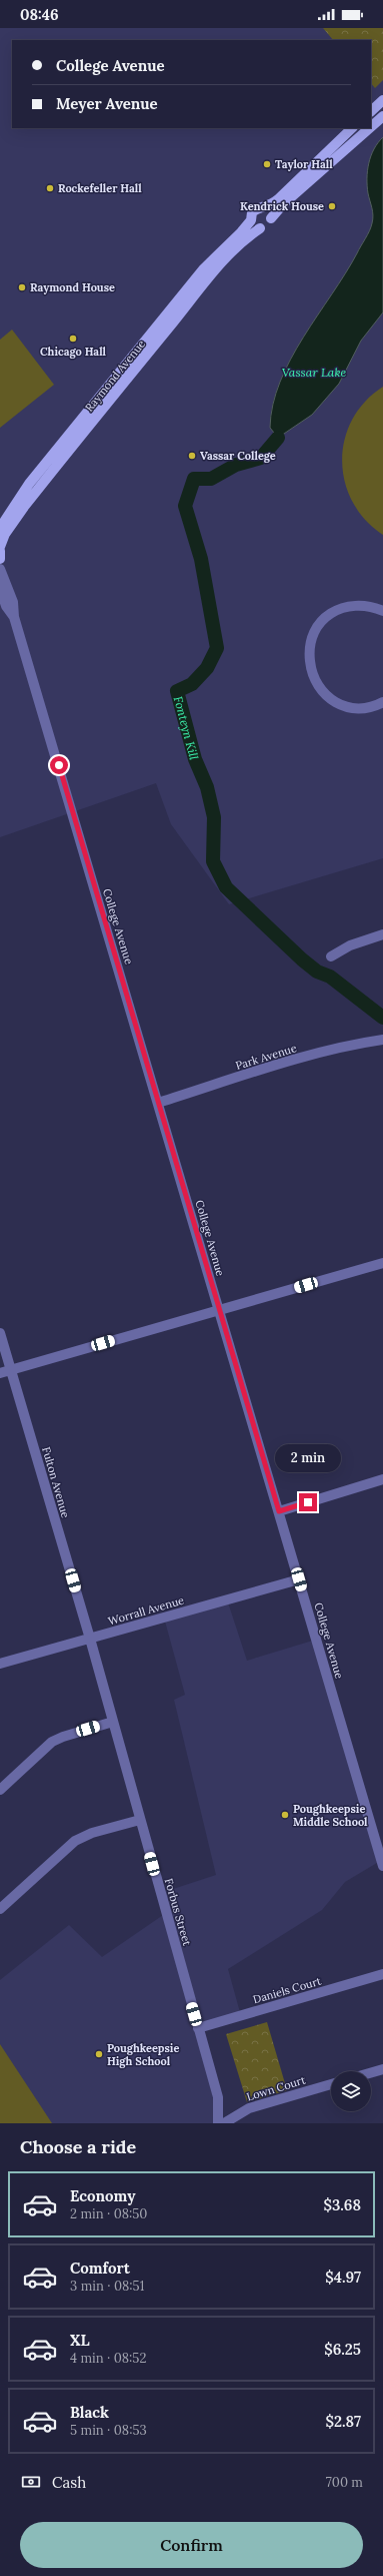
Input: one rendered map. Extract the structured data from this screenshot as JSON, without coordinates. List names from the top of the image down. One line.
{"streets":{"main road":["Raymond Avenue"],"street":["College Avenue","Park Avenue","Fulton Avenue","Worrall Avenue","Forbus Street","Daniels Court","Lown Court"]},"crossings":[["College Avenue","Park Avenue"],["College Avenue","Worrall Avenue"],["Fulton Avenue","Worrall Avenue"],["Fulton Avenue","Forbus Street"],["Worrall Avenue","Forbus Street"],["Forbus Street","Daniels Court"]],"water":["Vassar Lake","Fonteyn Kill"],"places":["Taylor Hall","Rockefeller Hall","Kendrick House","Raymond House","Chicago Hall","Vassar College","Poughkeepsie Middle School","Poughkeepsie High School"],"page":{"status":"08:46","banner":["College Avenue","Meyer Avenue"],"bubble":"2 min","heading":"Choose a ride","list":[{"name":"Economy","note":"2 min · 08:50","value":"$3.68"},{"name":"Comfort","note":"3 min · 08:51","value":"$4.97"},{"name":"XL","note":"4 min · 08:52","value":"$6.25"},{"name":"Black","note":"5 min · 08:53","value":"$2.87"}],"pay":["Cash","700 m"],"buttons":"Confirm"}}
